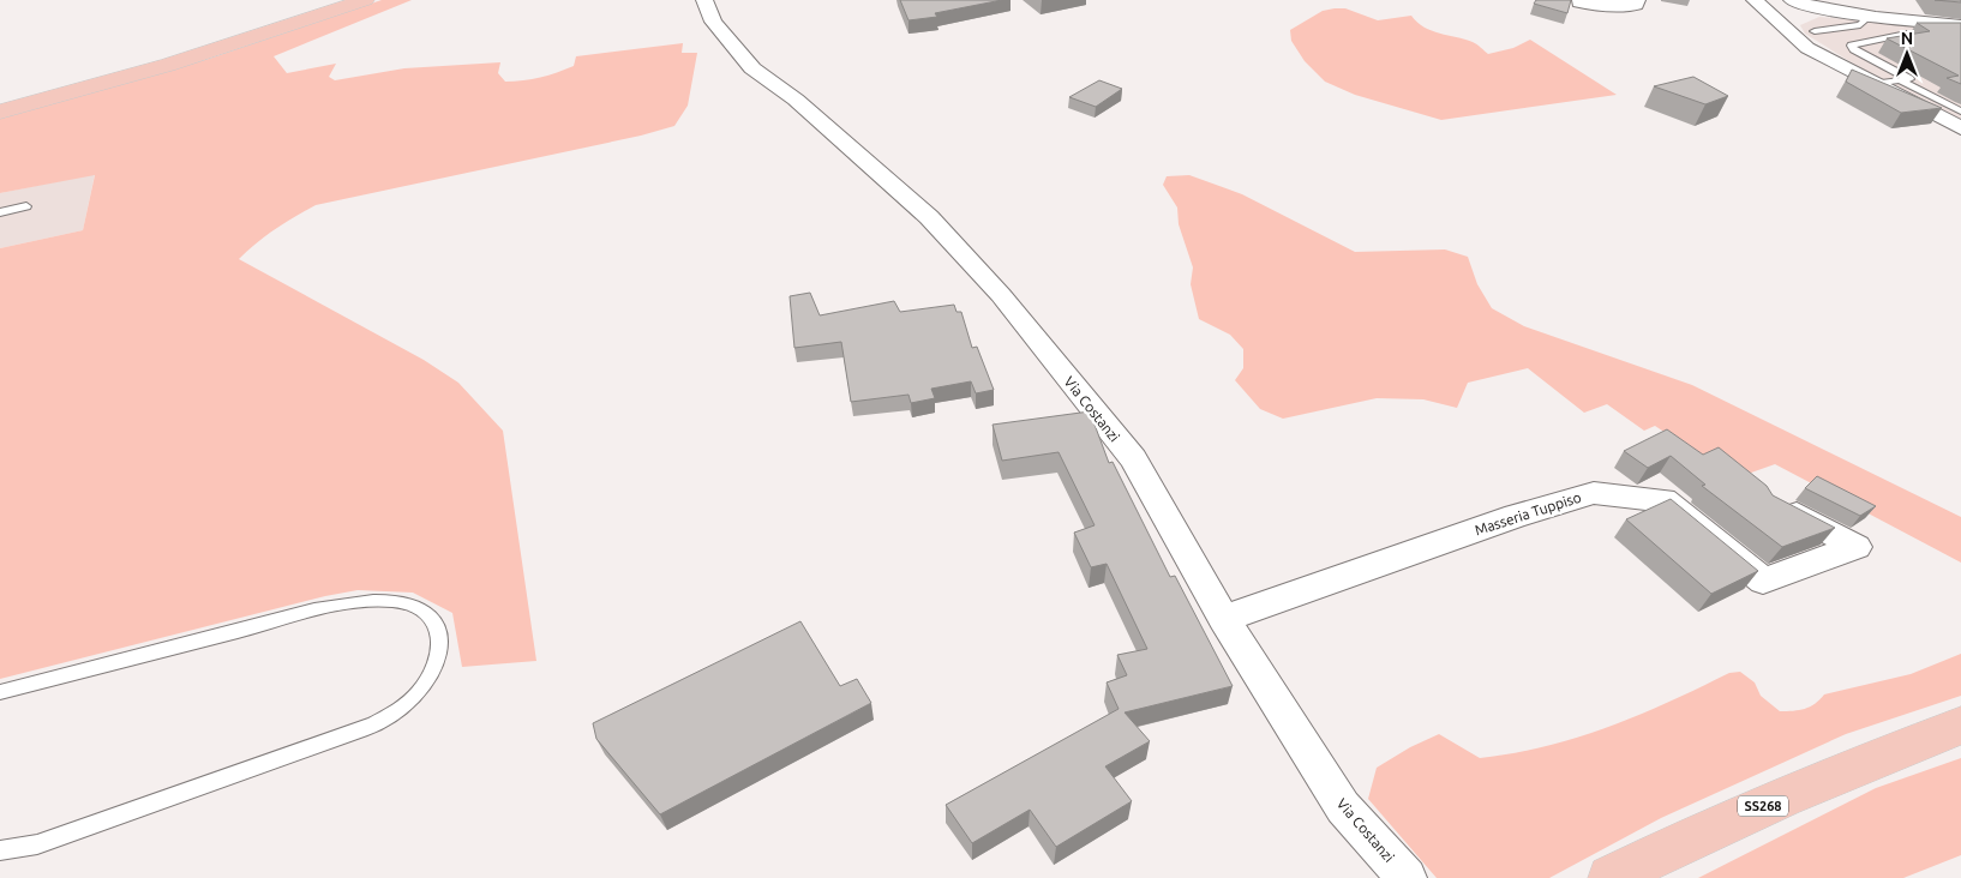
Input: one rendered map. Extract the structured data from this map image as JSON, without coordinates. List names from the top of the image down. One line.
{"streets":{"highway":["SS268"],"street":["Via Costanzi","Masseria Tuppiso"]},"crossings":[["Via Costanzi","Masseria Tuppiso"]],"north":"top"}
